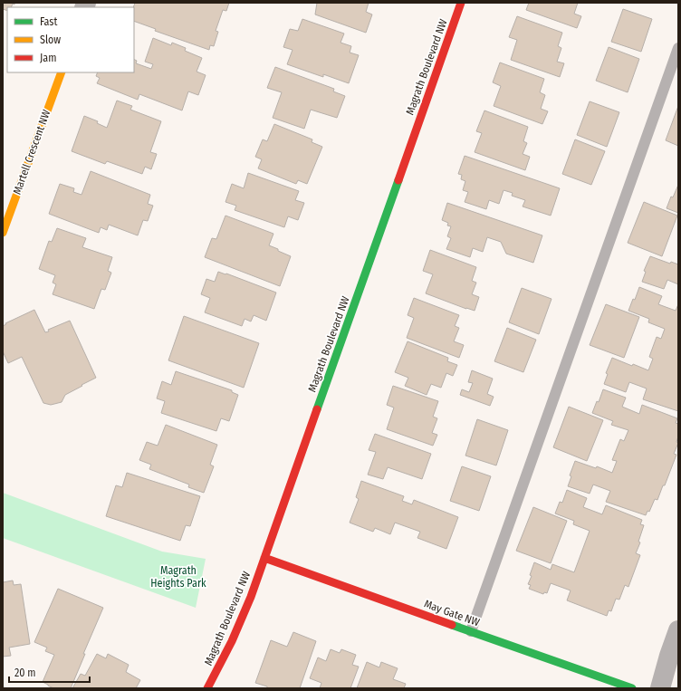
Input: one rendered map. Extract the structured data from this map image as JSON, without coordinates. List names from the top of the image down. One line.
{"streets":{"street":["Magrath Boulevard NW","Martell Crescent NW","May Gate NW"]},"crossings":[["Magrath Boulevard NW","May Gate NW"]],"parks":["Magrath Heights Park"],"legend":["Fast","Slow","Jam"],"scale_bar":"20 m"}
